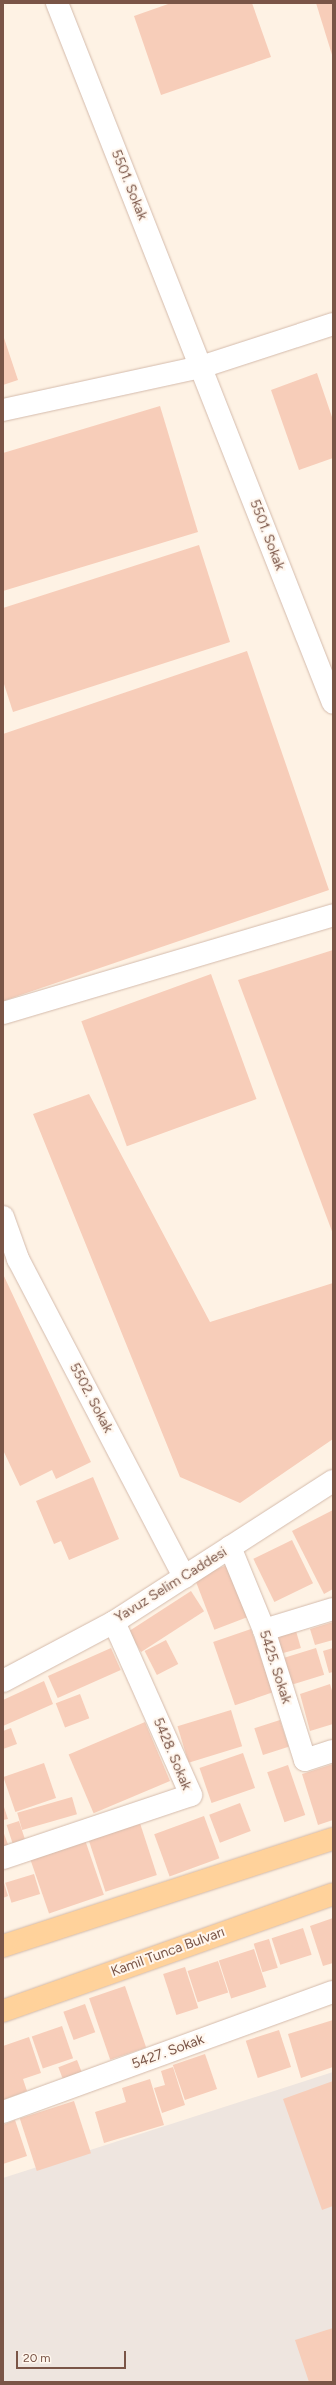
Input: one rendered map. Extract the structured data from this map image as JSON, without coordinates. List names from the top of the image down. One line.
{"streets":{"main road":["Kamil Tunca Bulvarı"],"street":["5501. Sokak","5502. Sokak","Yavuz Selim Caddesi","5425. Sokak","5428. Sokak","5427. Sokak"]},"crossings":[["5502. Sokak","Yavuz Selim Caddesi"],["Yavuz Selim Caddesi","5425. Sokak"],["Yavuz Selim Caddesi","5428. Sokak"]],"scale_bar":"20 m"}
